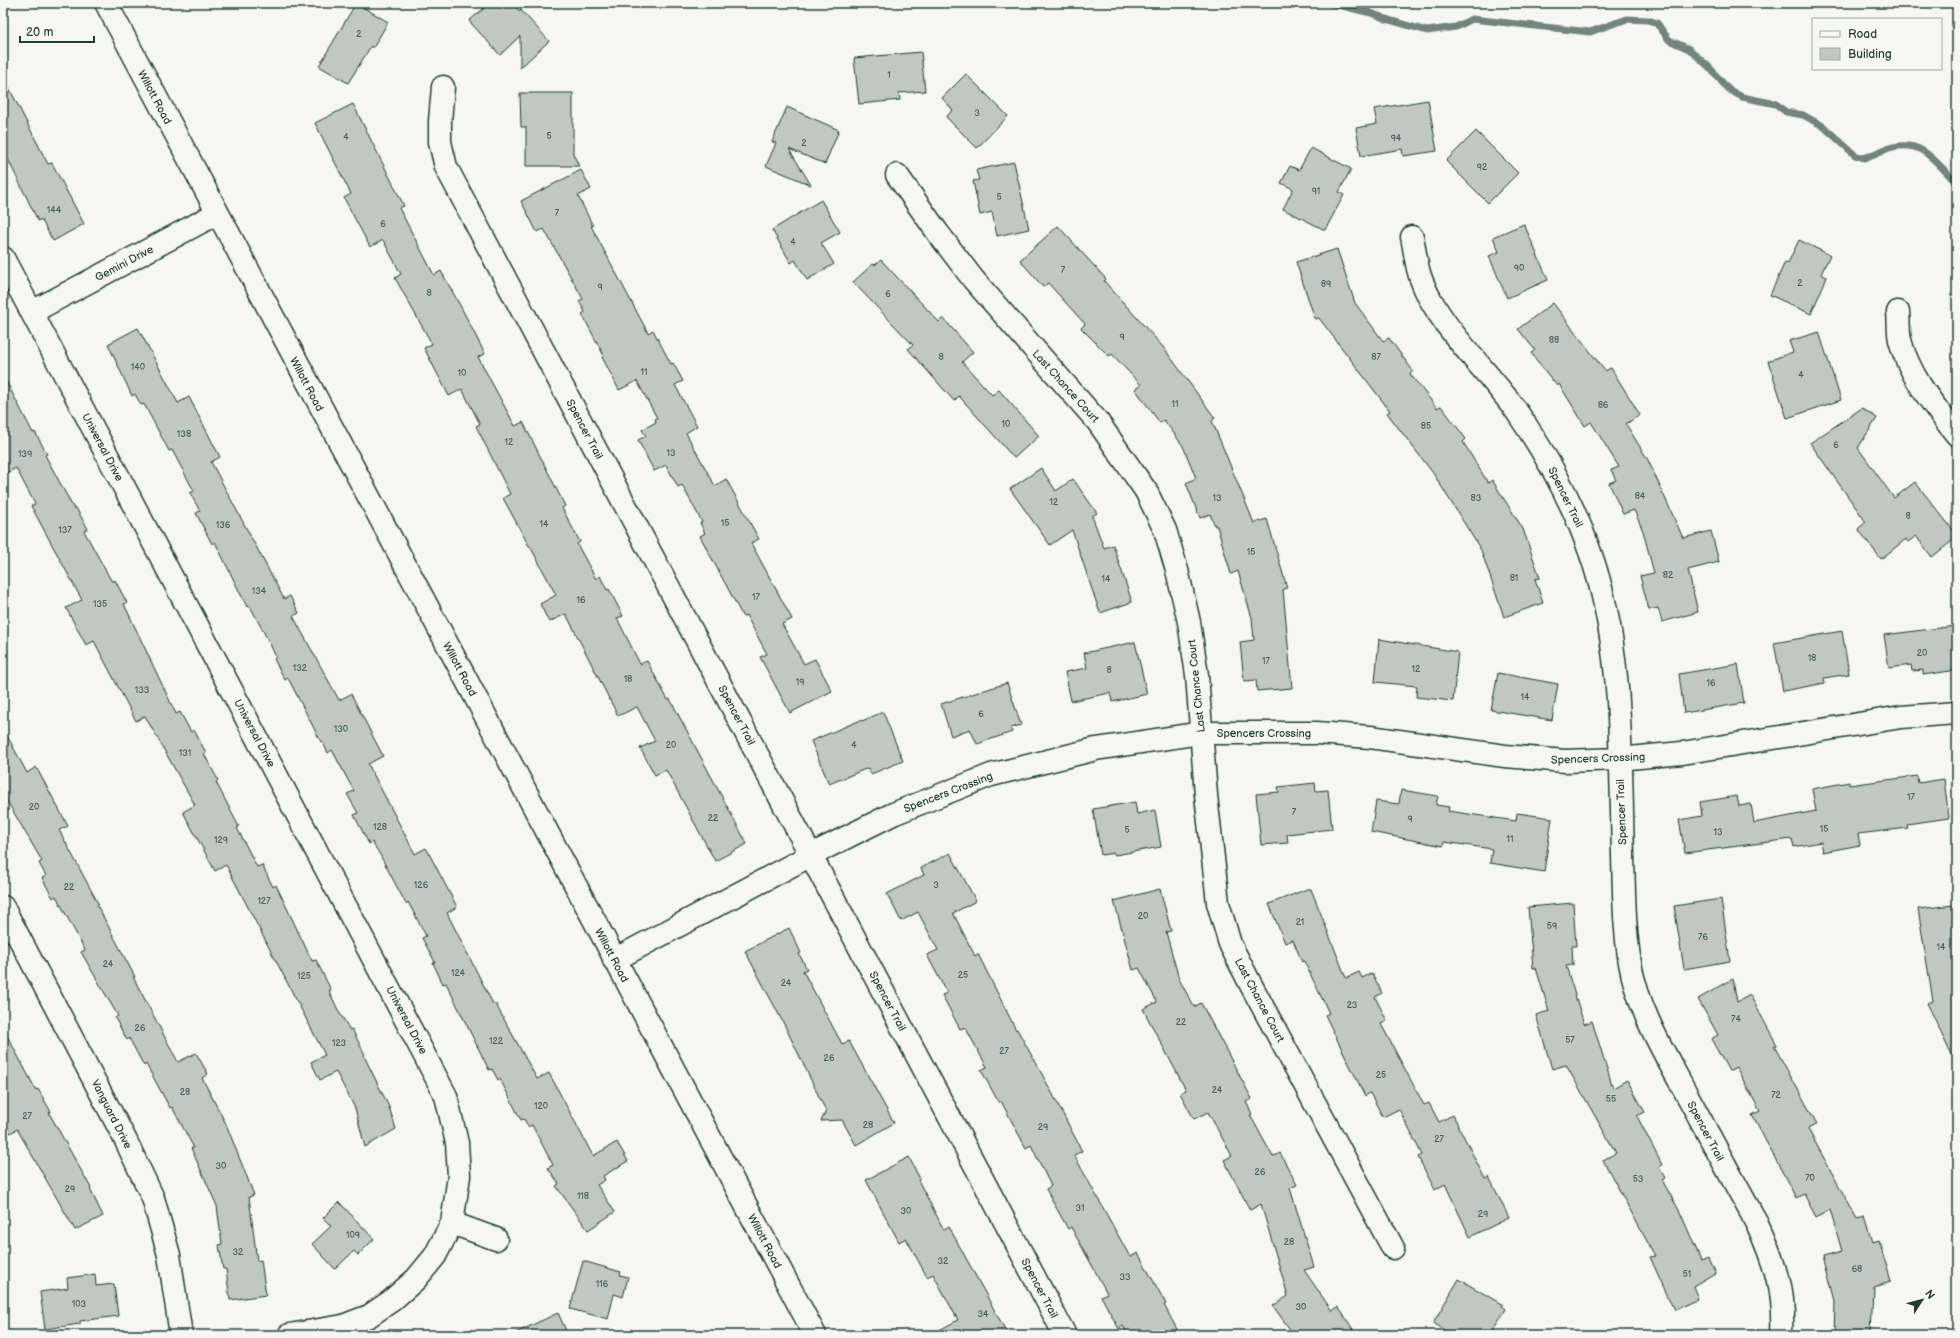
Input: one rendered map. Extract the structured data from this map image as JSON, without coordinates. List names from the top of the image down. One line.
{"streets":{"street":["Willott Road","Gemini Drive","Last Chance Court","Spencer Trail","Universal Drive","Spencers Crossing","Vanguard Drive"]},"crossings":[["Willott Road","Gemini Drive"],["Willott Road","Spencers Crossing"],["Gemini Drive","Universal Drive"],["Last Chance Court","Spencers Crossing"],["Spencer Trail","Spencers Crossing"]],"house_numbers":["2","1","3","5","4","94","2","92","91","5","144","7","6","4","90","7","2","89","9","8","6","9","88","8","87","140","11","10","4","11","86","10","85","138","12","6","13","139","84","13","83","12","8","15","14","136","137","15","82","81","14","134","17","16","135","20","18","17","132","12","8","18","19","16","133","14","6","130","20","4","131","17","20","7","22","9","128","15","5","13","11","129","126","3","22","127","20","21","59","76","14","24","124","25","125","24","23","74","22","26","57","122","123","27","26","25","24","28","72","55","120","27","28","29","27","30","26","70","53","29","118","31","30","29","109","28","32","32","68","51","33","116","103","30","34"],"legend":["Road","Building"],"scale_bar":"20 m","north":"top right"}
